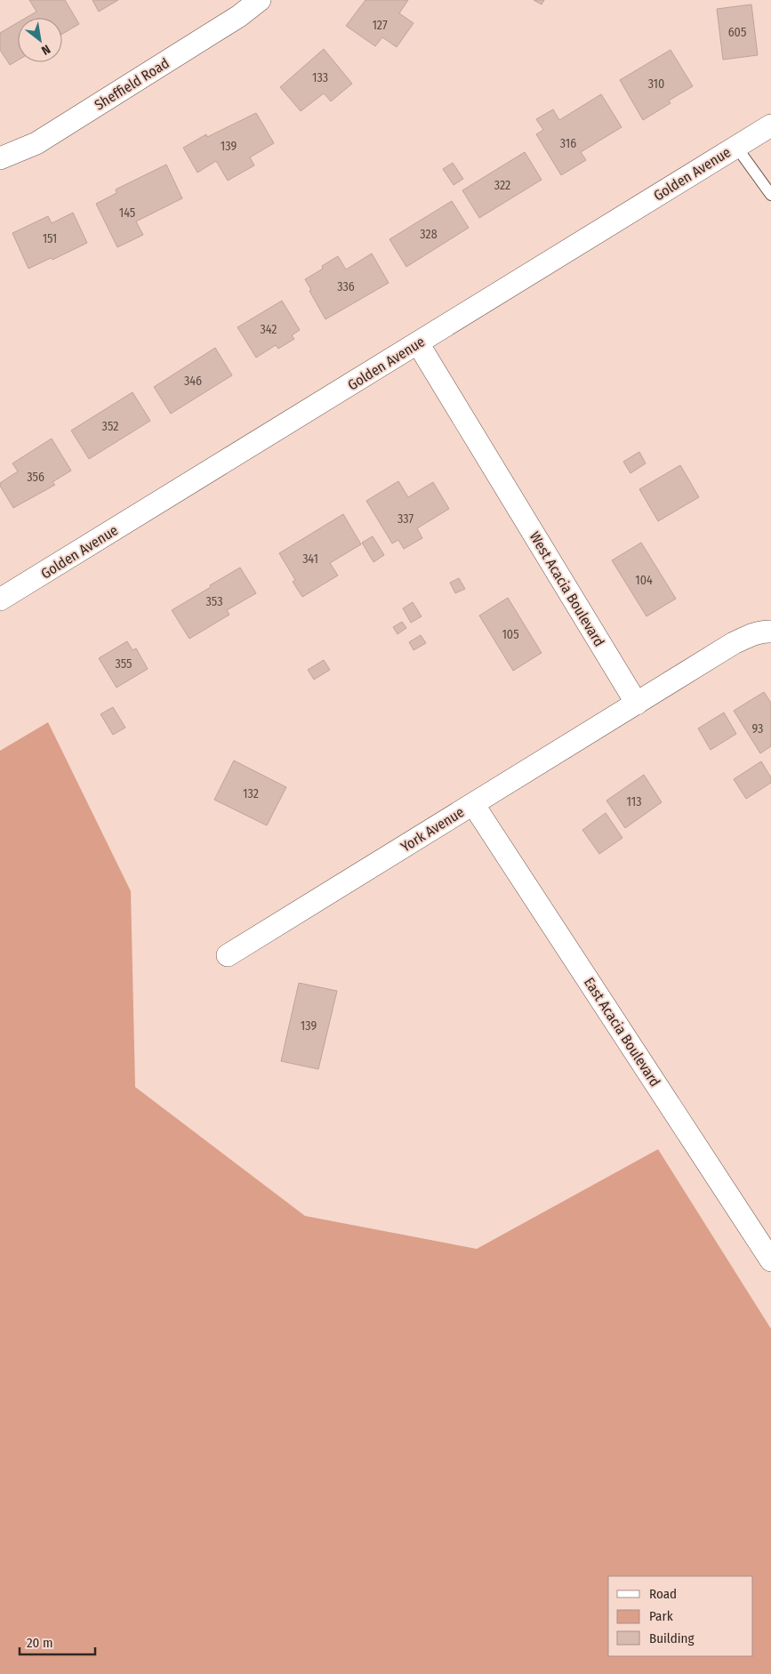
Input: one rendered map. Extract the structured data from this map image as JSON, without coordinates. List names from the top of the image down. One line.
{"streets":{"street":["Sheffield Road","Golden Avenue","West Acacia Boulevard","York Avenue","East Acacia Boulevard"]},"crossings":[["Golden Avenue","West Acacia Boulevard"],["West Acacia Boulevard","York Avenue"],["York Avenue","East Acacia Boulevard"]],"house_numbers":["127","605","133","310","316","139","322","145","328","151","336","342","346","352","356","337","341","104","353","105","355","93","132","113","139"],"legend":["Road","Park","Building"],"scale_bar":"20 m","north":"bottom right"}
